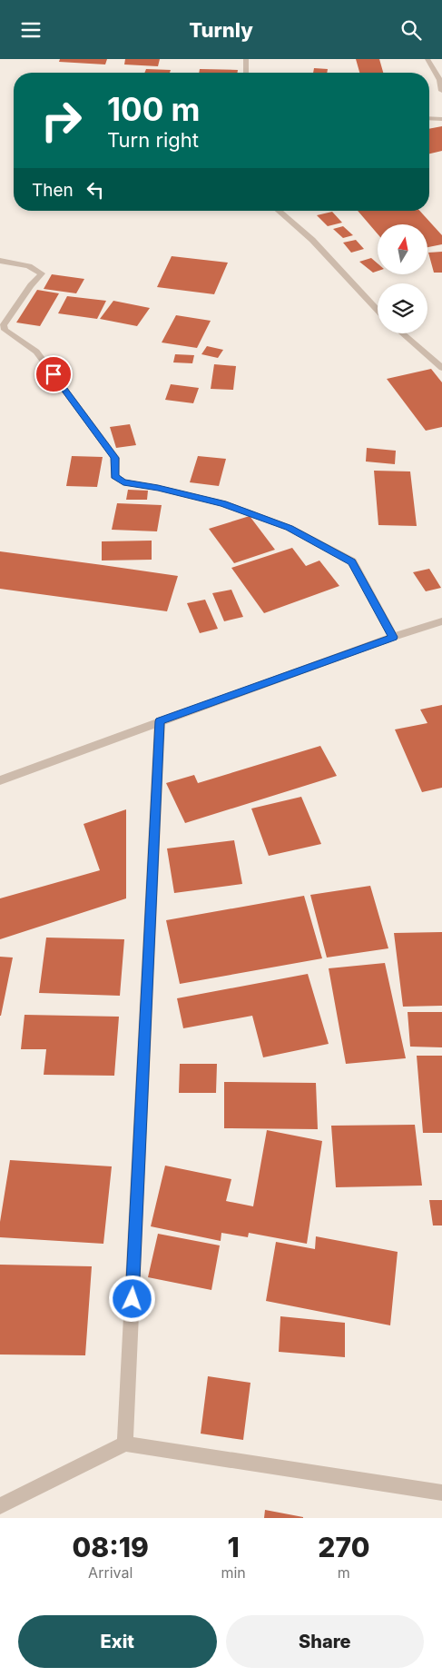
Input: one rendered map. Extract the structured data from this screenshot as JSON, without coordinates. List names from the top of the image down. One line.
{"north":"top","page":{"header":"Turnly","turn":["100 m","Turn right"],"then":"Then","eta":["08:19","Arrival","1","min","270","m"],"buttons":["Exit","Share"]}}
